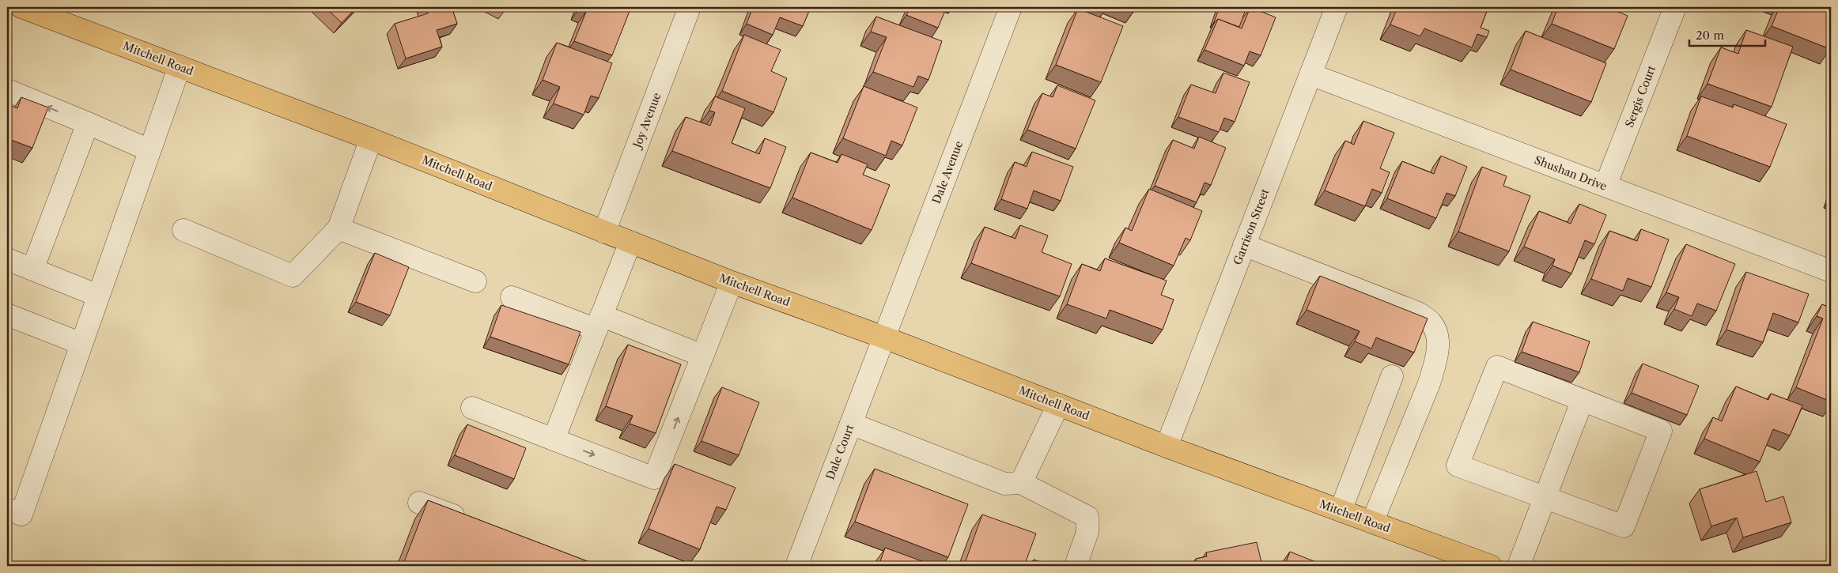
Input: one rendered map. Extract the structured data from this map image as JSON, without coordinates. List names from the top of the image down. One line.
{"streets":{"main road":["Mitchell Road"],"street":["Sergis Court","Joy Avenue","Dale Avenue","Shushan Drive","Garrison Street","Dale Court"]},"crossings":[["Mitchell Road","Joy Avenue"],["Mitchell Road","Dale Avenue"],["Mitchell Road","Garrison Street"],["Mitchell Road","Dale Court"],["Sergis Court","Shushan Drive"],["Dale Avenue","Dale Court"],["Shushan Drive","Garrison Street"]],"scale_bar":"20 m"}
